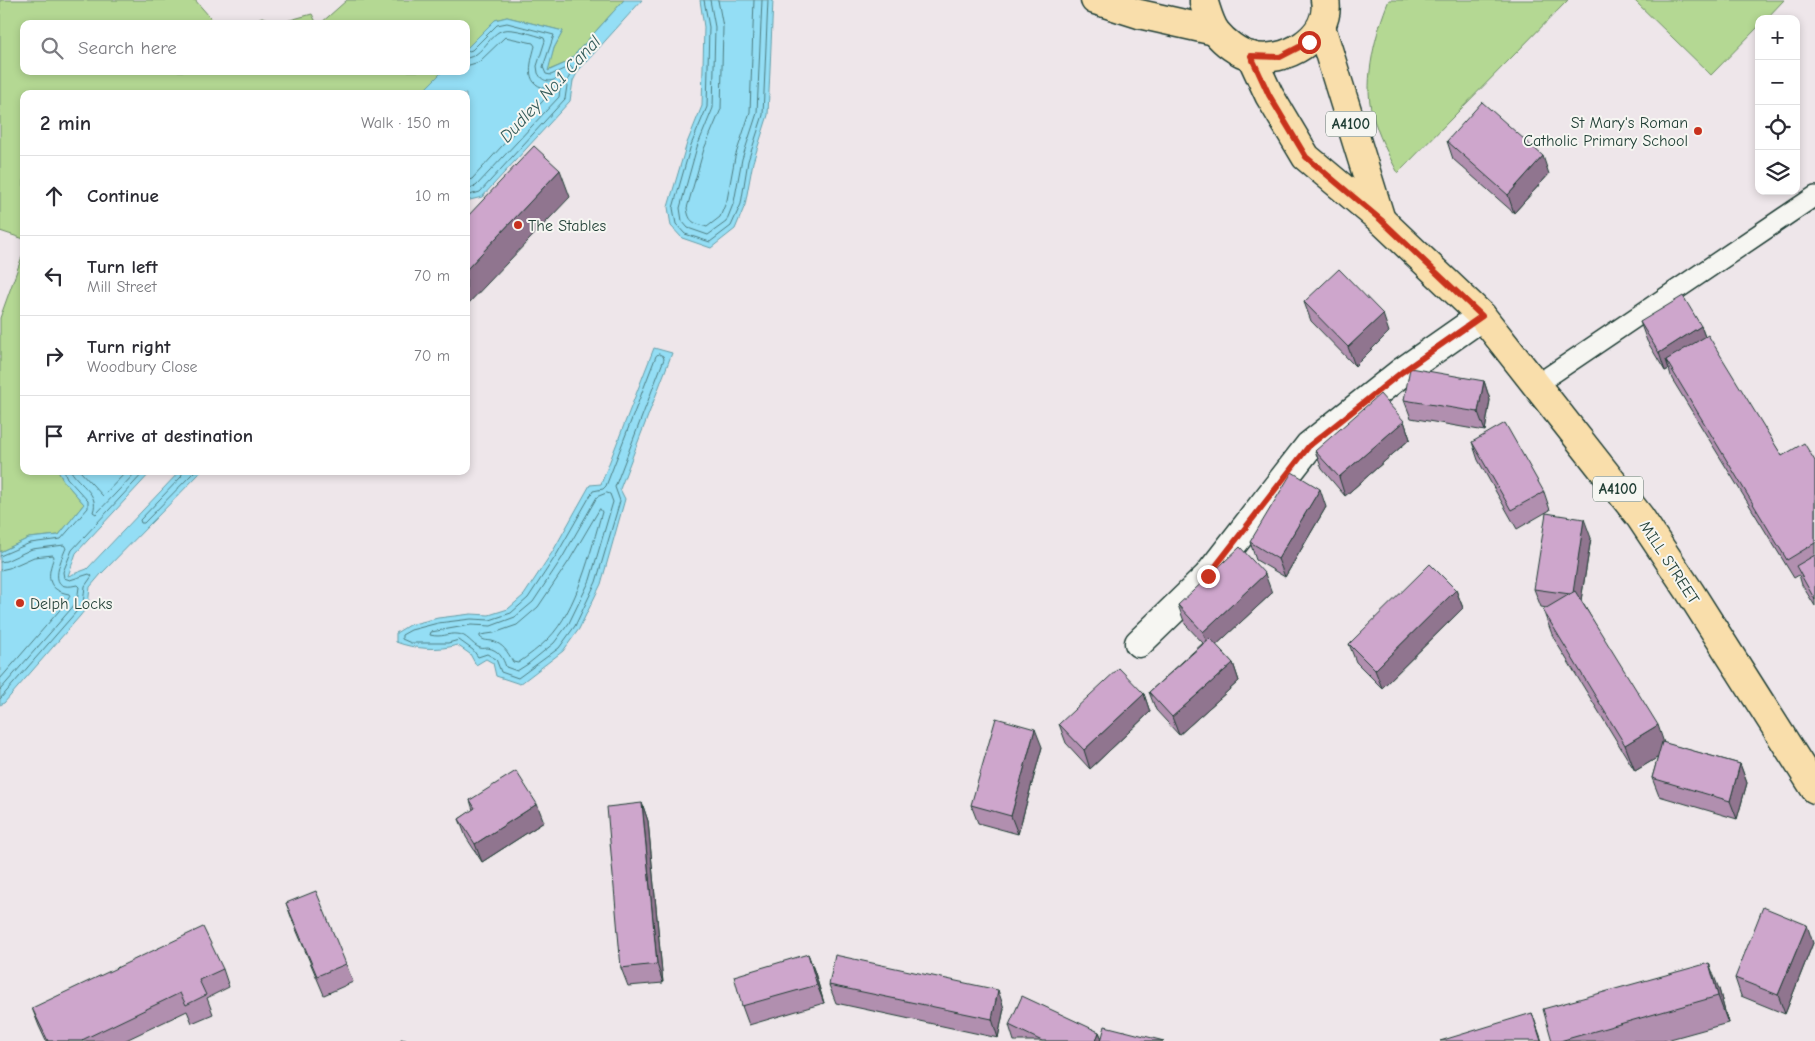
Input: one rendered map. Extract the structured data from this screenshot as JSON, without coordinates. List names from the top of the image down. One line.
{"streets":{"main road":["A4100","MILL STREET"]},"water":["Dudley No.1 Canal"],"places":["St Mary's Roman Catholic Primary School","The Stables","Delph Locks"],"page":{"map_buttons":["+","−"],"search":"Search here","heading":["2 min","Walk · 150 m"],"list":[["Continue","10 m"],["Turn left","Mill Street","70 m"],["Turn right","Woodbury Close","70 m"],"Arrive at destination"]}}
